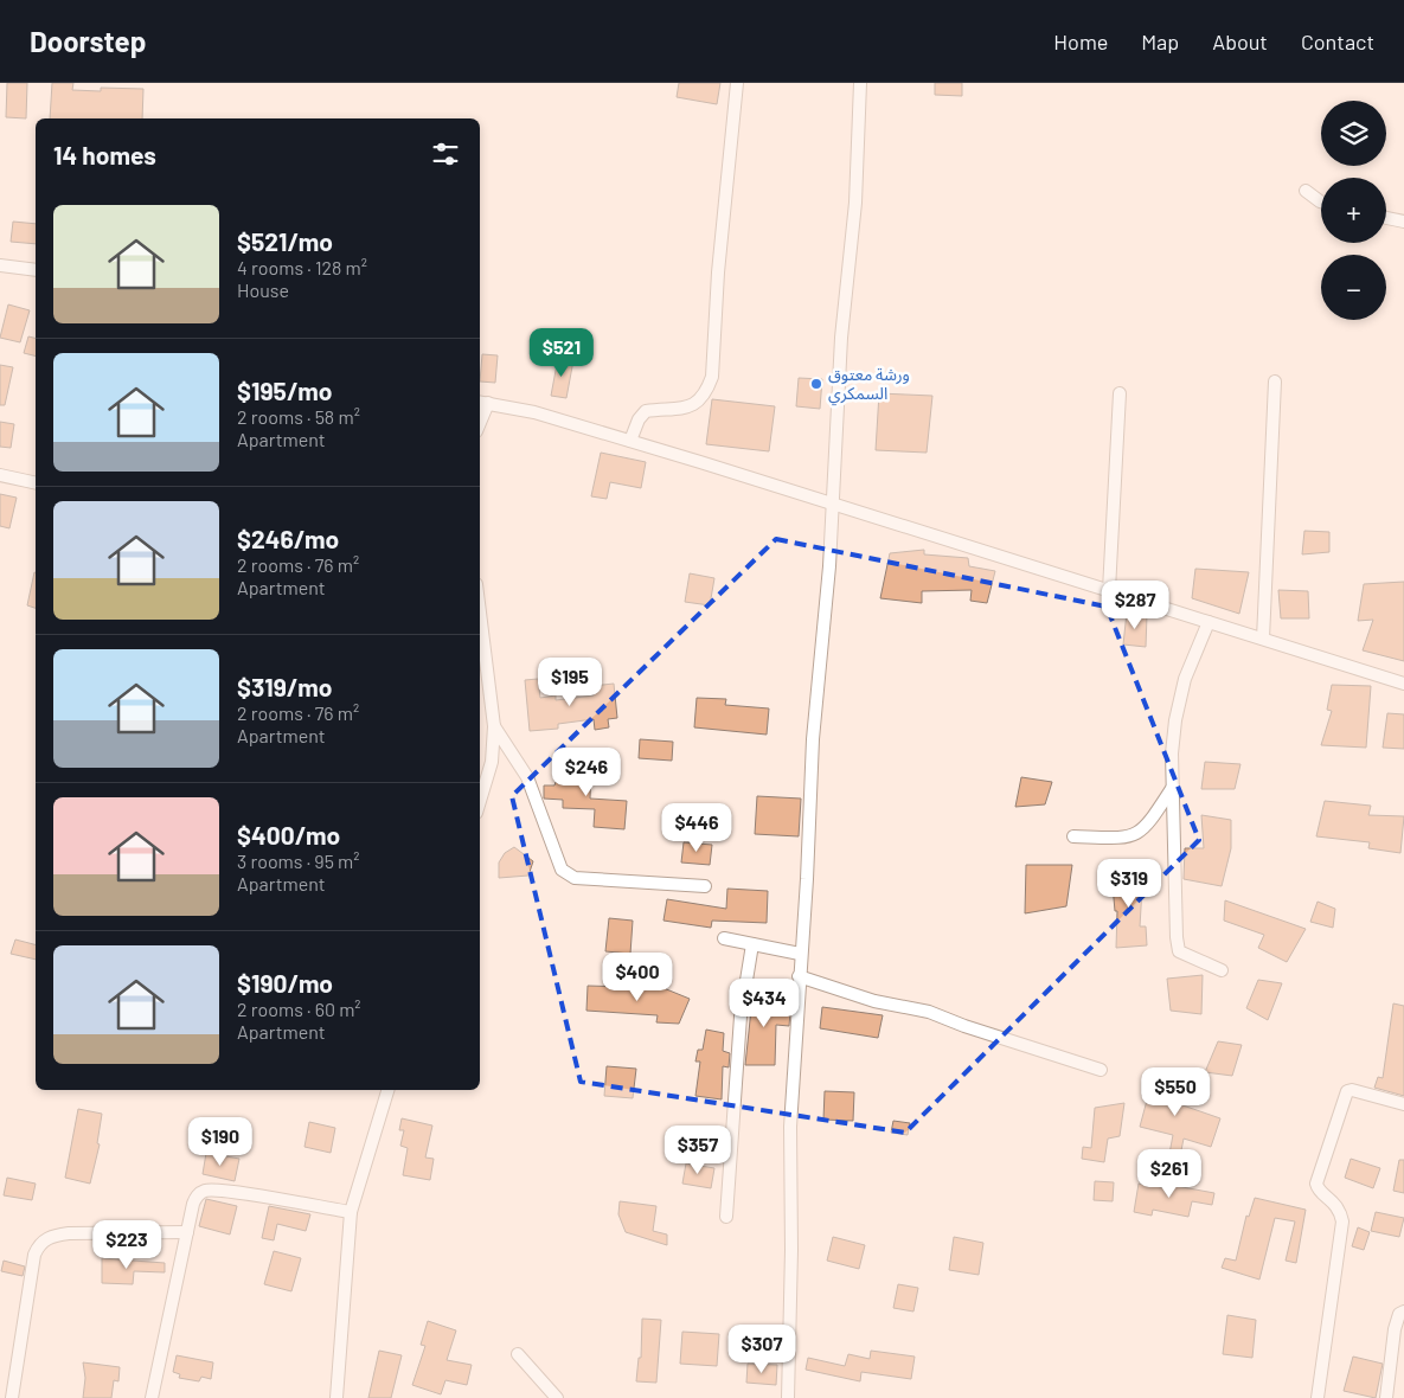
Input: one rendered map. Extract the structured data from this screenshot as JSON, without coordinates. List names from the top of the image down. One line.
{"places":["ورشة معتوق السمكري"],"page":{"header":"Doorstep","nav":["Home","Map","About","Contact"],"map_buttons":["+","−"],"heading":"14 homes","list":[{"name":"$521/mo","note":"4 rooms · 128 m² · House"},{"name":"$195/mo","note":"2 rooms · 58 m² · Apartment"},{"name":"$246/mo","note":"2 rooms · 76 m² · Apartment"},{"name":"$319/mo","note":"2 rooms · 76 m² · Apartment"},{"name":"$400/mo","note":"3 rooms · 95 m² · Apartment"},{"name":"$190/mo","note":"2 rooms · 60 m² · Apartment"}],"price":["$521","$287","$195","$246","$446","$319","$400","$434","$550","$190","$357","$261","$223","$307"]}}
